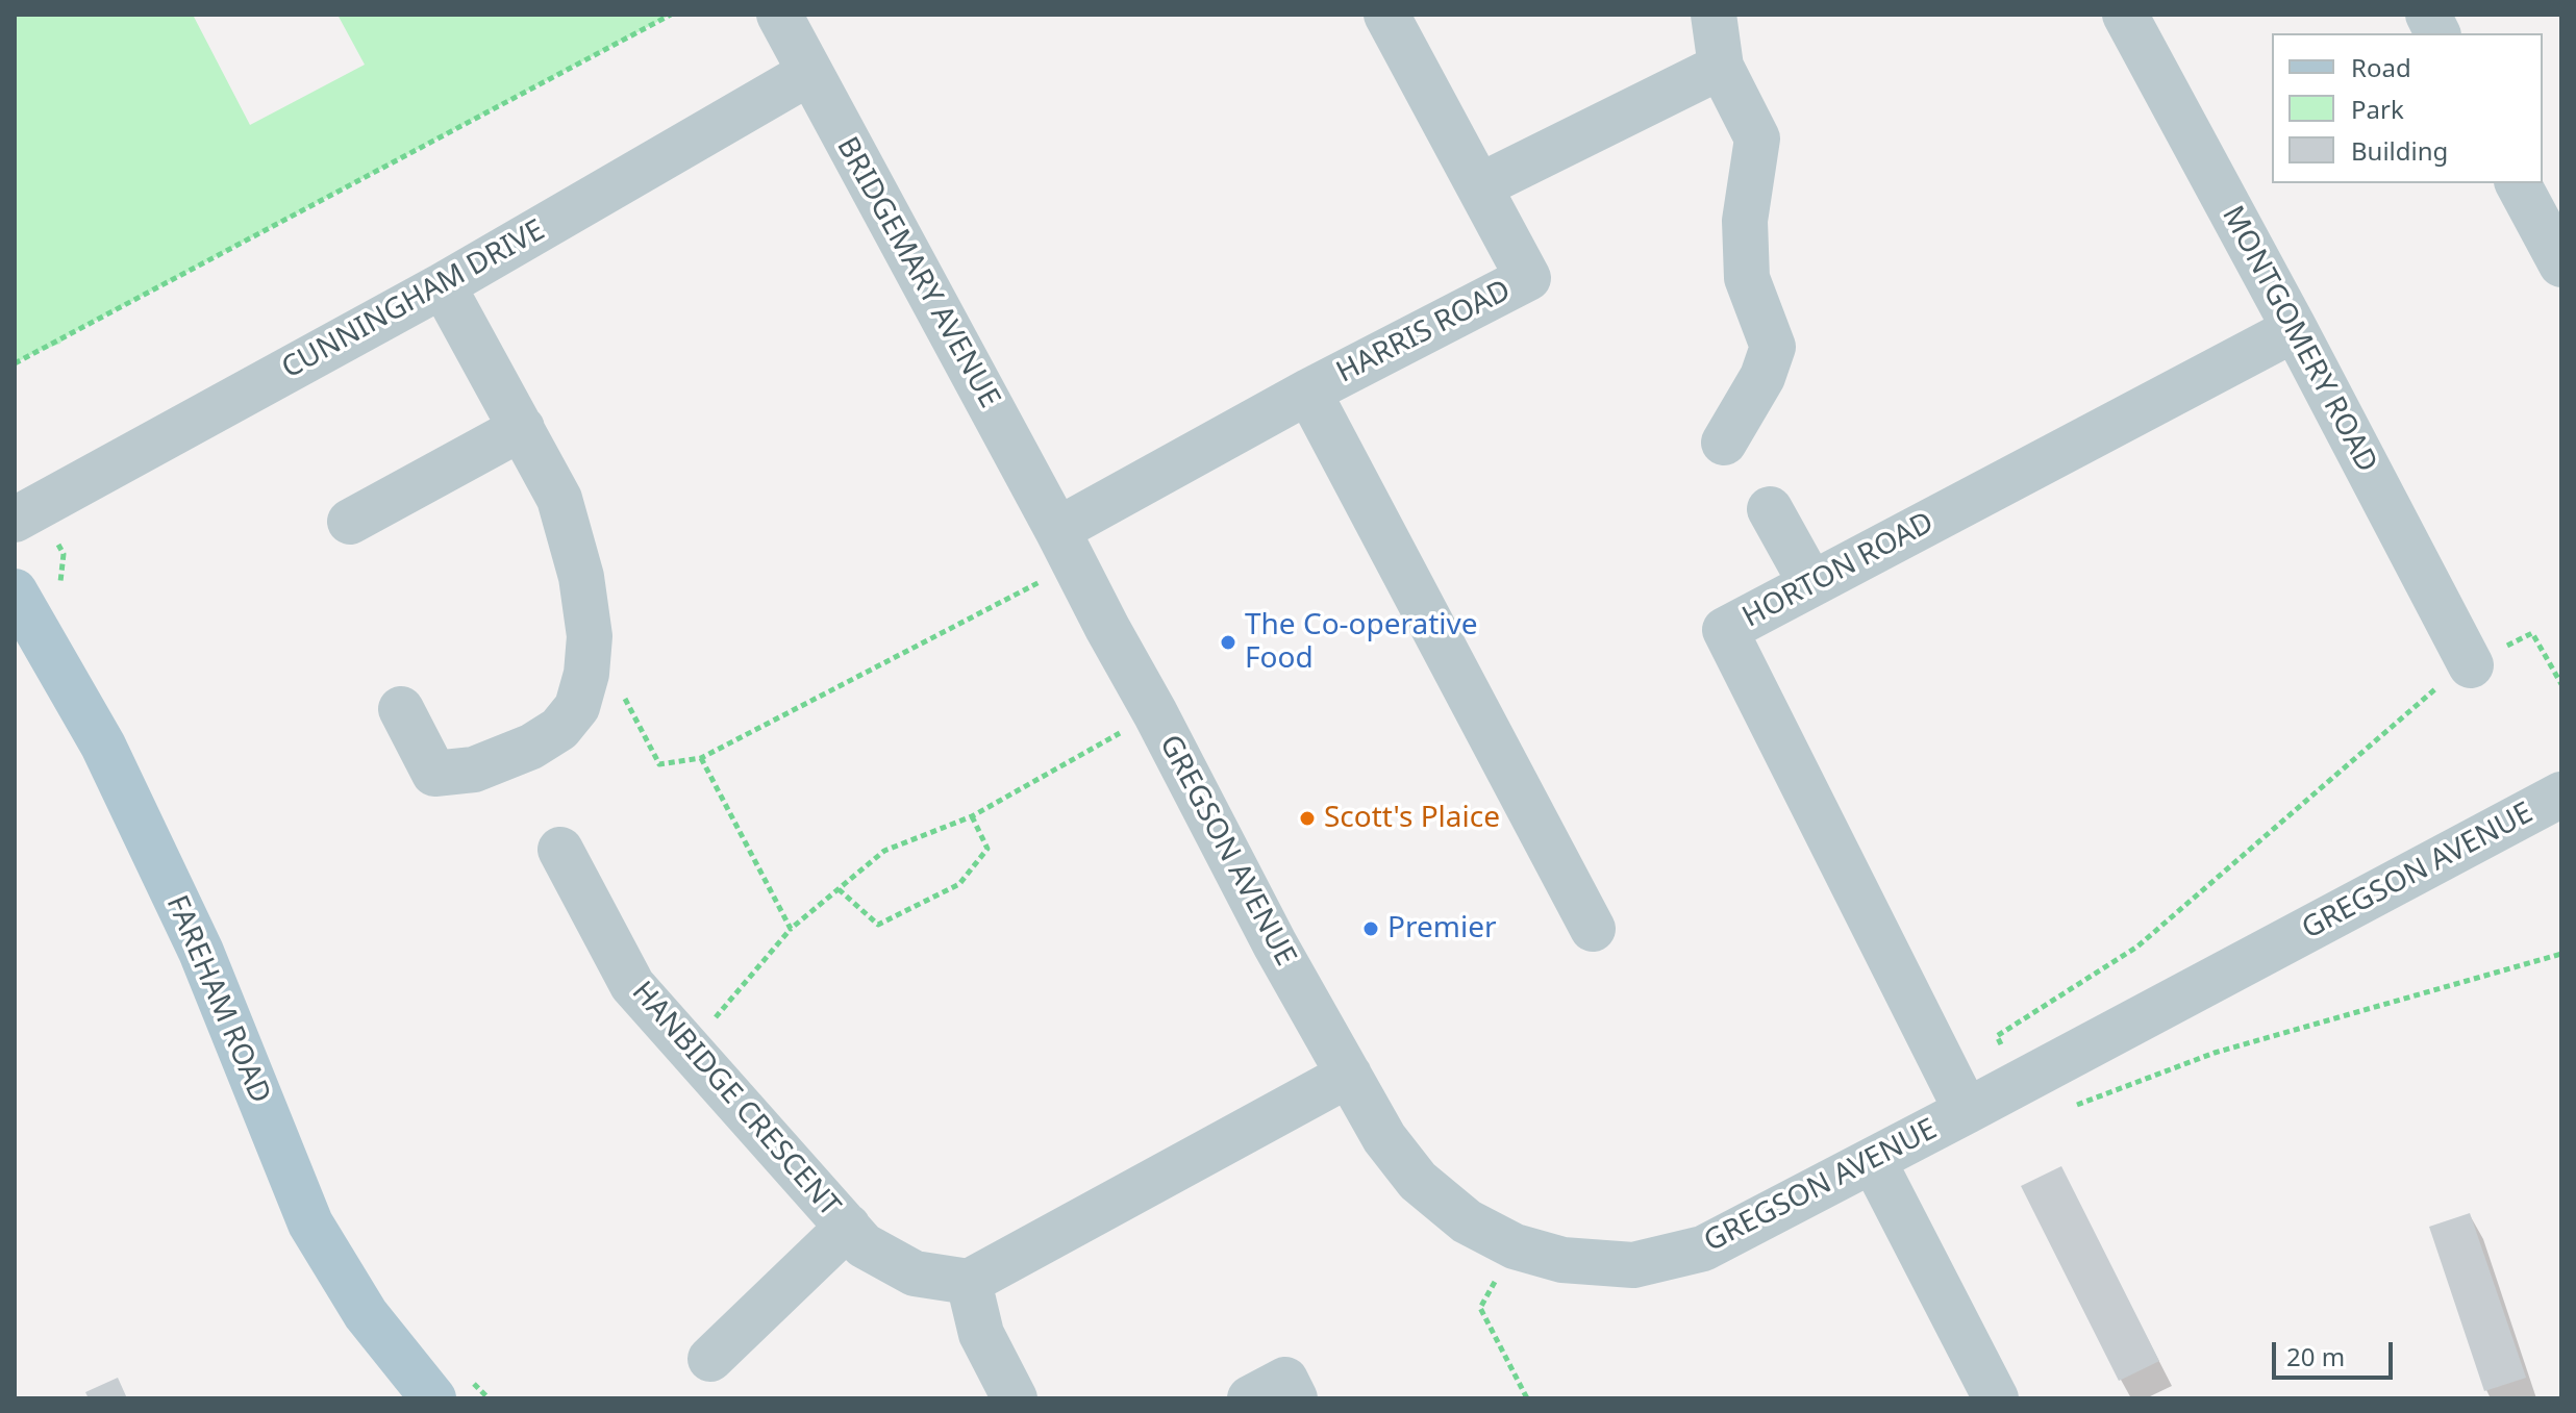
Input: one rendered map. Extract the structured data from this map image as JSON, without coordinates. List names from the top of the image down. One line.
{"streets":{"main road":["FAREHAM ROAD"],"street":["BRIDGEMARY AVENUE","CUNNINGHAM DRIVE","HARRIS ROAD","MONTGOMERY ROAD","HORTON ROAD","GREGSON AVENUE","HANBIDGE CRESCENT"]},"crossings":[["BRIDGEMARY AVENUE","CUNNINGHAM DRIVE"],["BRIDGEMARY AVENUE","HARRIS ROAD"],["BRIDGEMARY AVENUE","GREGSON AVENUE"],["HARRIS ROAD","GREGSON AVENUE"],["MONTGOMERY ROAD","HORTON ROAD"],["HORTON ROAD","GREGSON AVENUE"]],"places":["The Co-operative Food","Scott's Plaice","Premier"],"legend":["Road","Park","Building"],"scale_bar":"20 m"}
